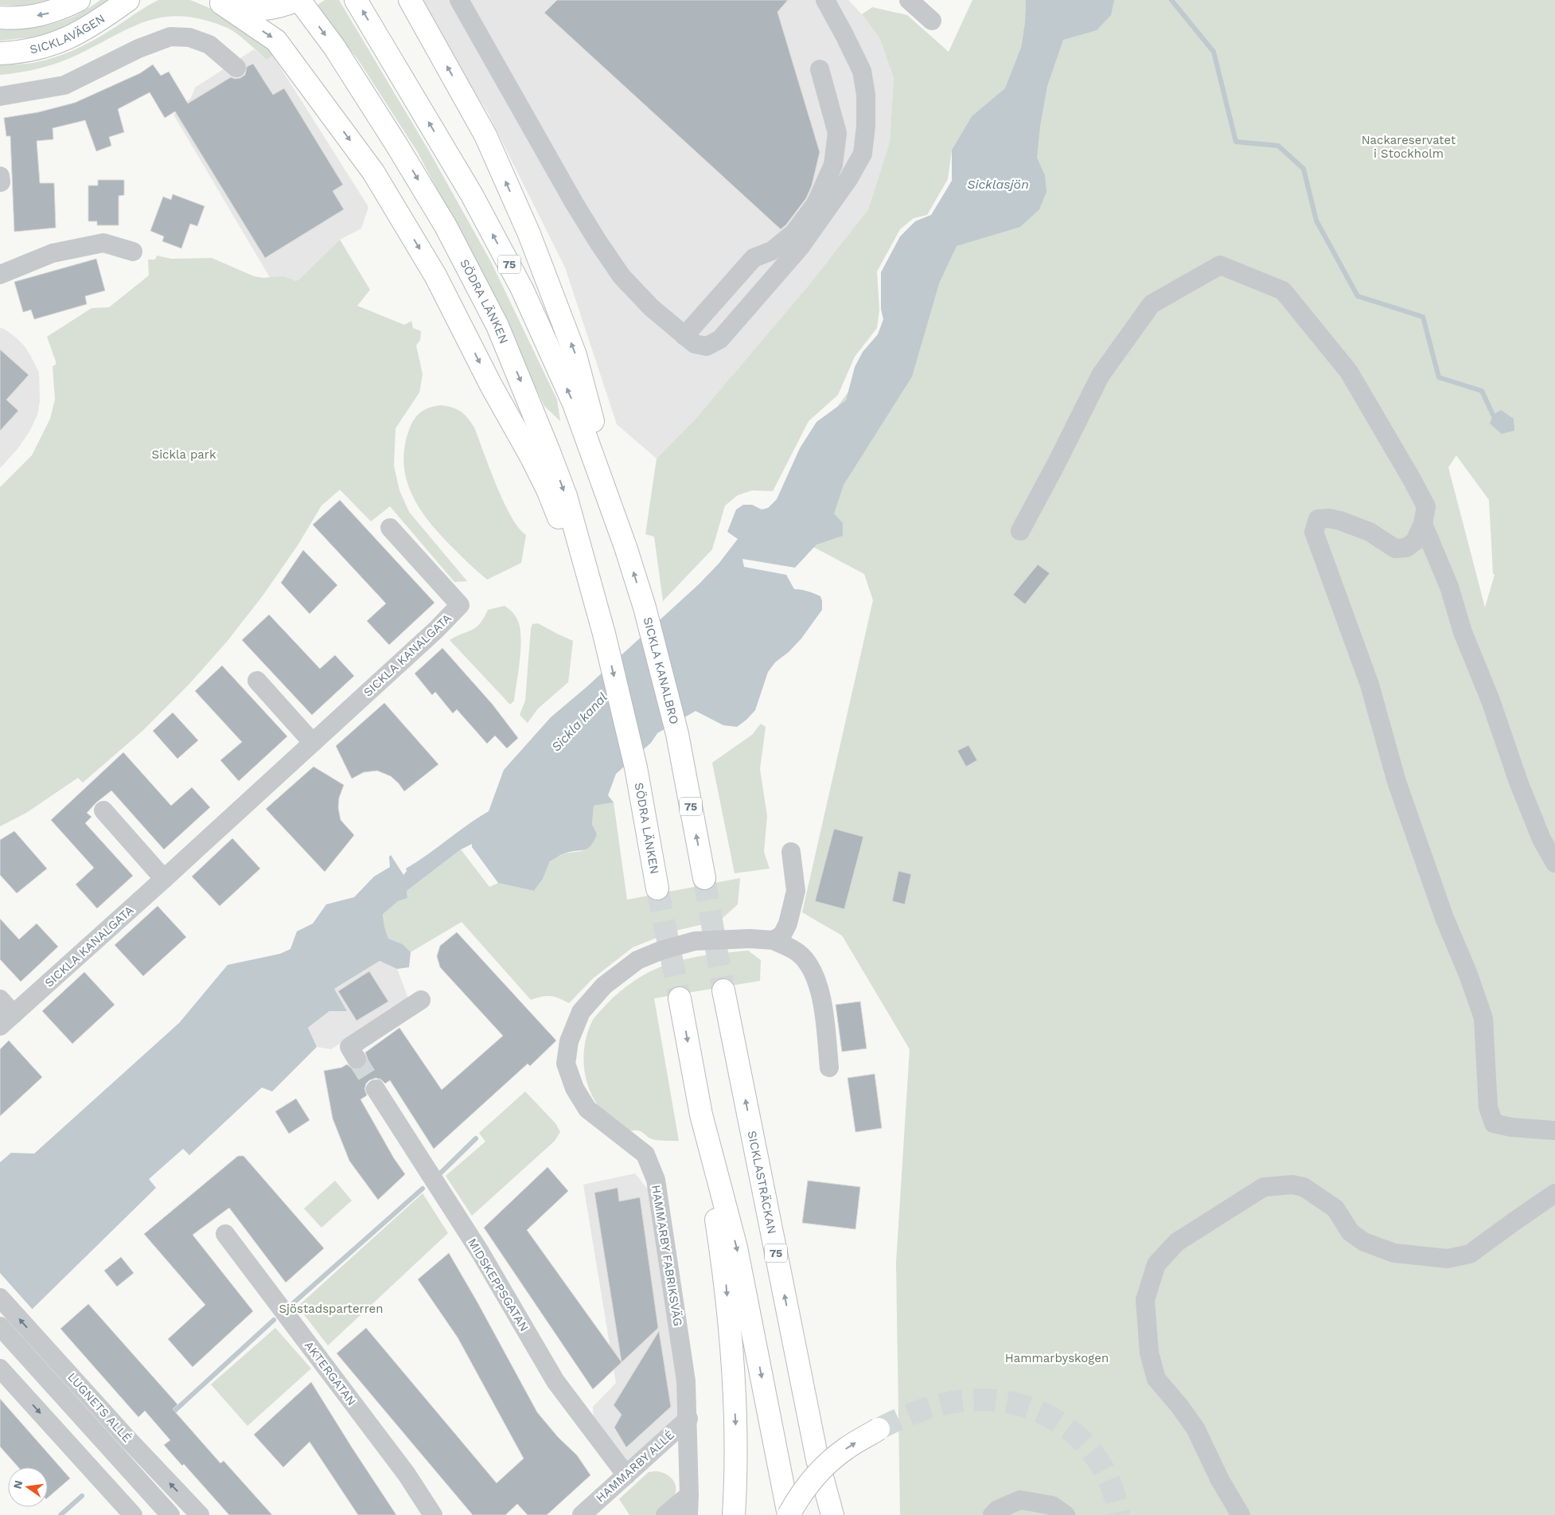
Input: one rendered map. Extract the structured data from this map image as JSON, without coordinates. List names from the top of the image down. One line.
{"streets":{"main road":["SICKLAVÄGEN","75","SÖDRA LÄNKEN","SICKLA KANALBRO","SICKLASTRÄCKAN"],"street":["SICKLA KANALGATA","HAMMARBY FABRIKSVÄG","MIDSKEPPSGATAN","AKTERGATAN","LUGNETS ALLÉ","HAMMARBY ALLÉ"]},"crossings":[["75","SICKLA KANALBRO"],["HAMMARBY FABRIKSVÄG","HAMMARBY ALLÉ"],["MIDSKEPPSGATAN","HAMMARBY ALLÉ"]],"one_way":["SICKLA KANALBRO"],"water":["Sicklasjön","Sickla kanal"],"parks":["Nackareservatet i Stockholm","Sickla park","Sjöstadsparterren","Hammarbyskogen"],"north":"left"}
